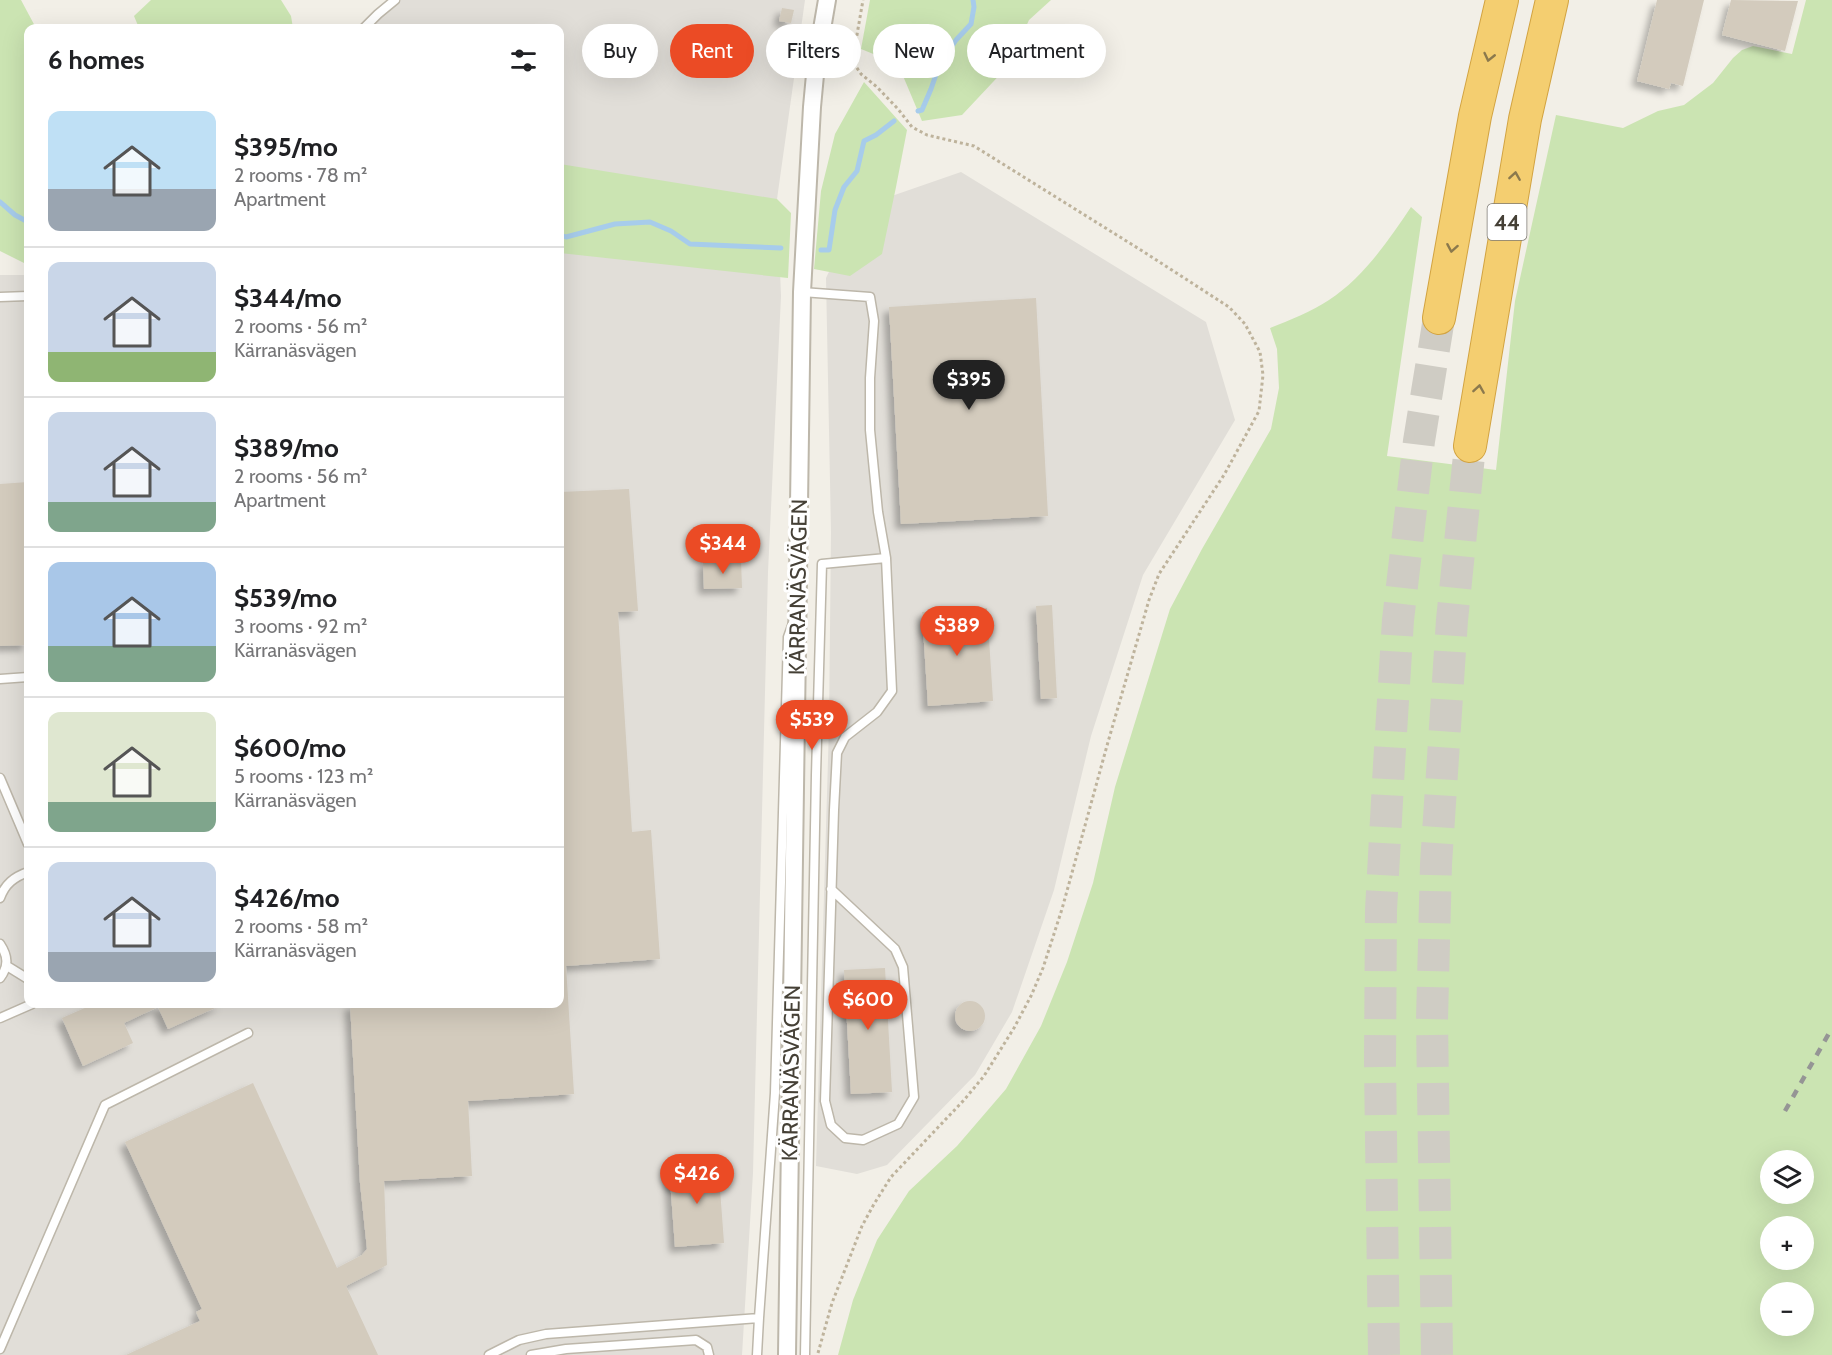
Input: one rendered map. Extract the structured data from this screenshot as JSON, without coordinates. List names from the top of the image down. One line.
{"streets":{"highway":["44"],"street":["KÄRRANÄSVÄGEN"]},"page":{"chip":["Buy","Rent","Filters","New","Apartment"],"heading":"6 homes","list":[{"name":"$395/mo","note":"2 rooms · 78 m² · Apartment"},{"name":"$344/mo","note":"2 rooms · 56 m² · Kärranäsvägen"},{"name":"$389/mo","note":"2 rooms · 56 m² · Apartment"},{"name":"$539/mo","note":"3 rooms · 92 m² · Kärranäsvägen"},{"name":"$600/mo","note":"5 rooms · 123 m² · Kärranäsvägen"},{"name":"$426/mo","note":"2 rooms · 58 m² · Kärranäsvägen"}],"price":["$395","$344","$389","$539","$600","$426"],"map_buttons":["+","−"]}}
